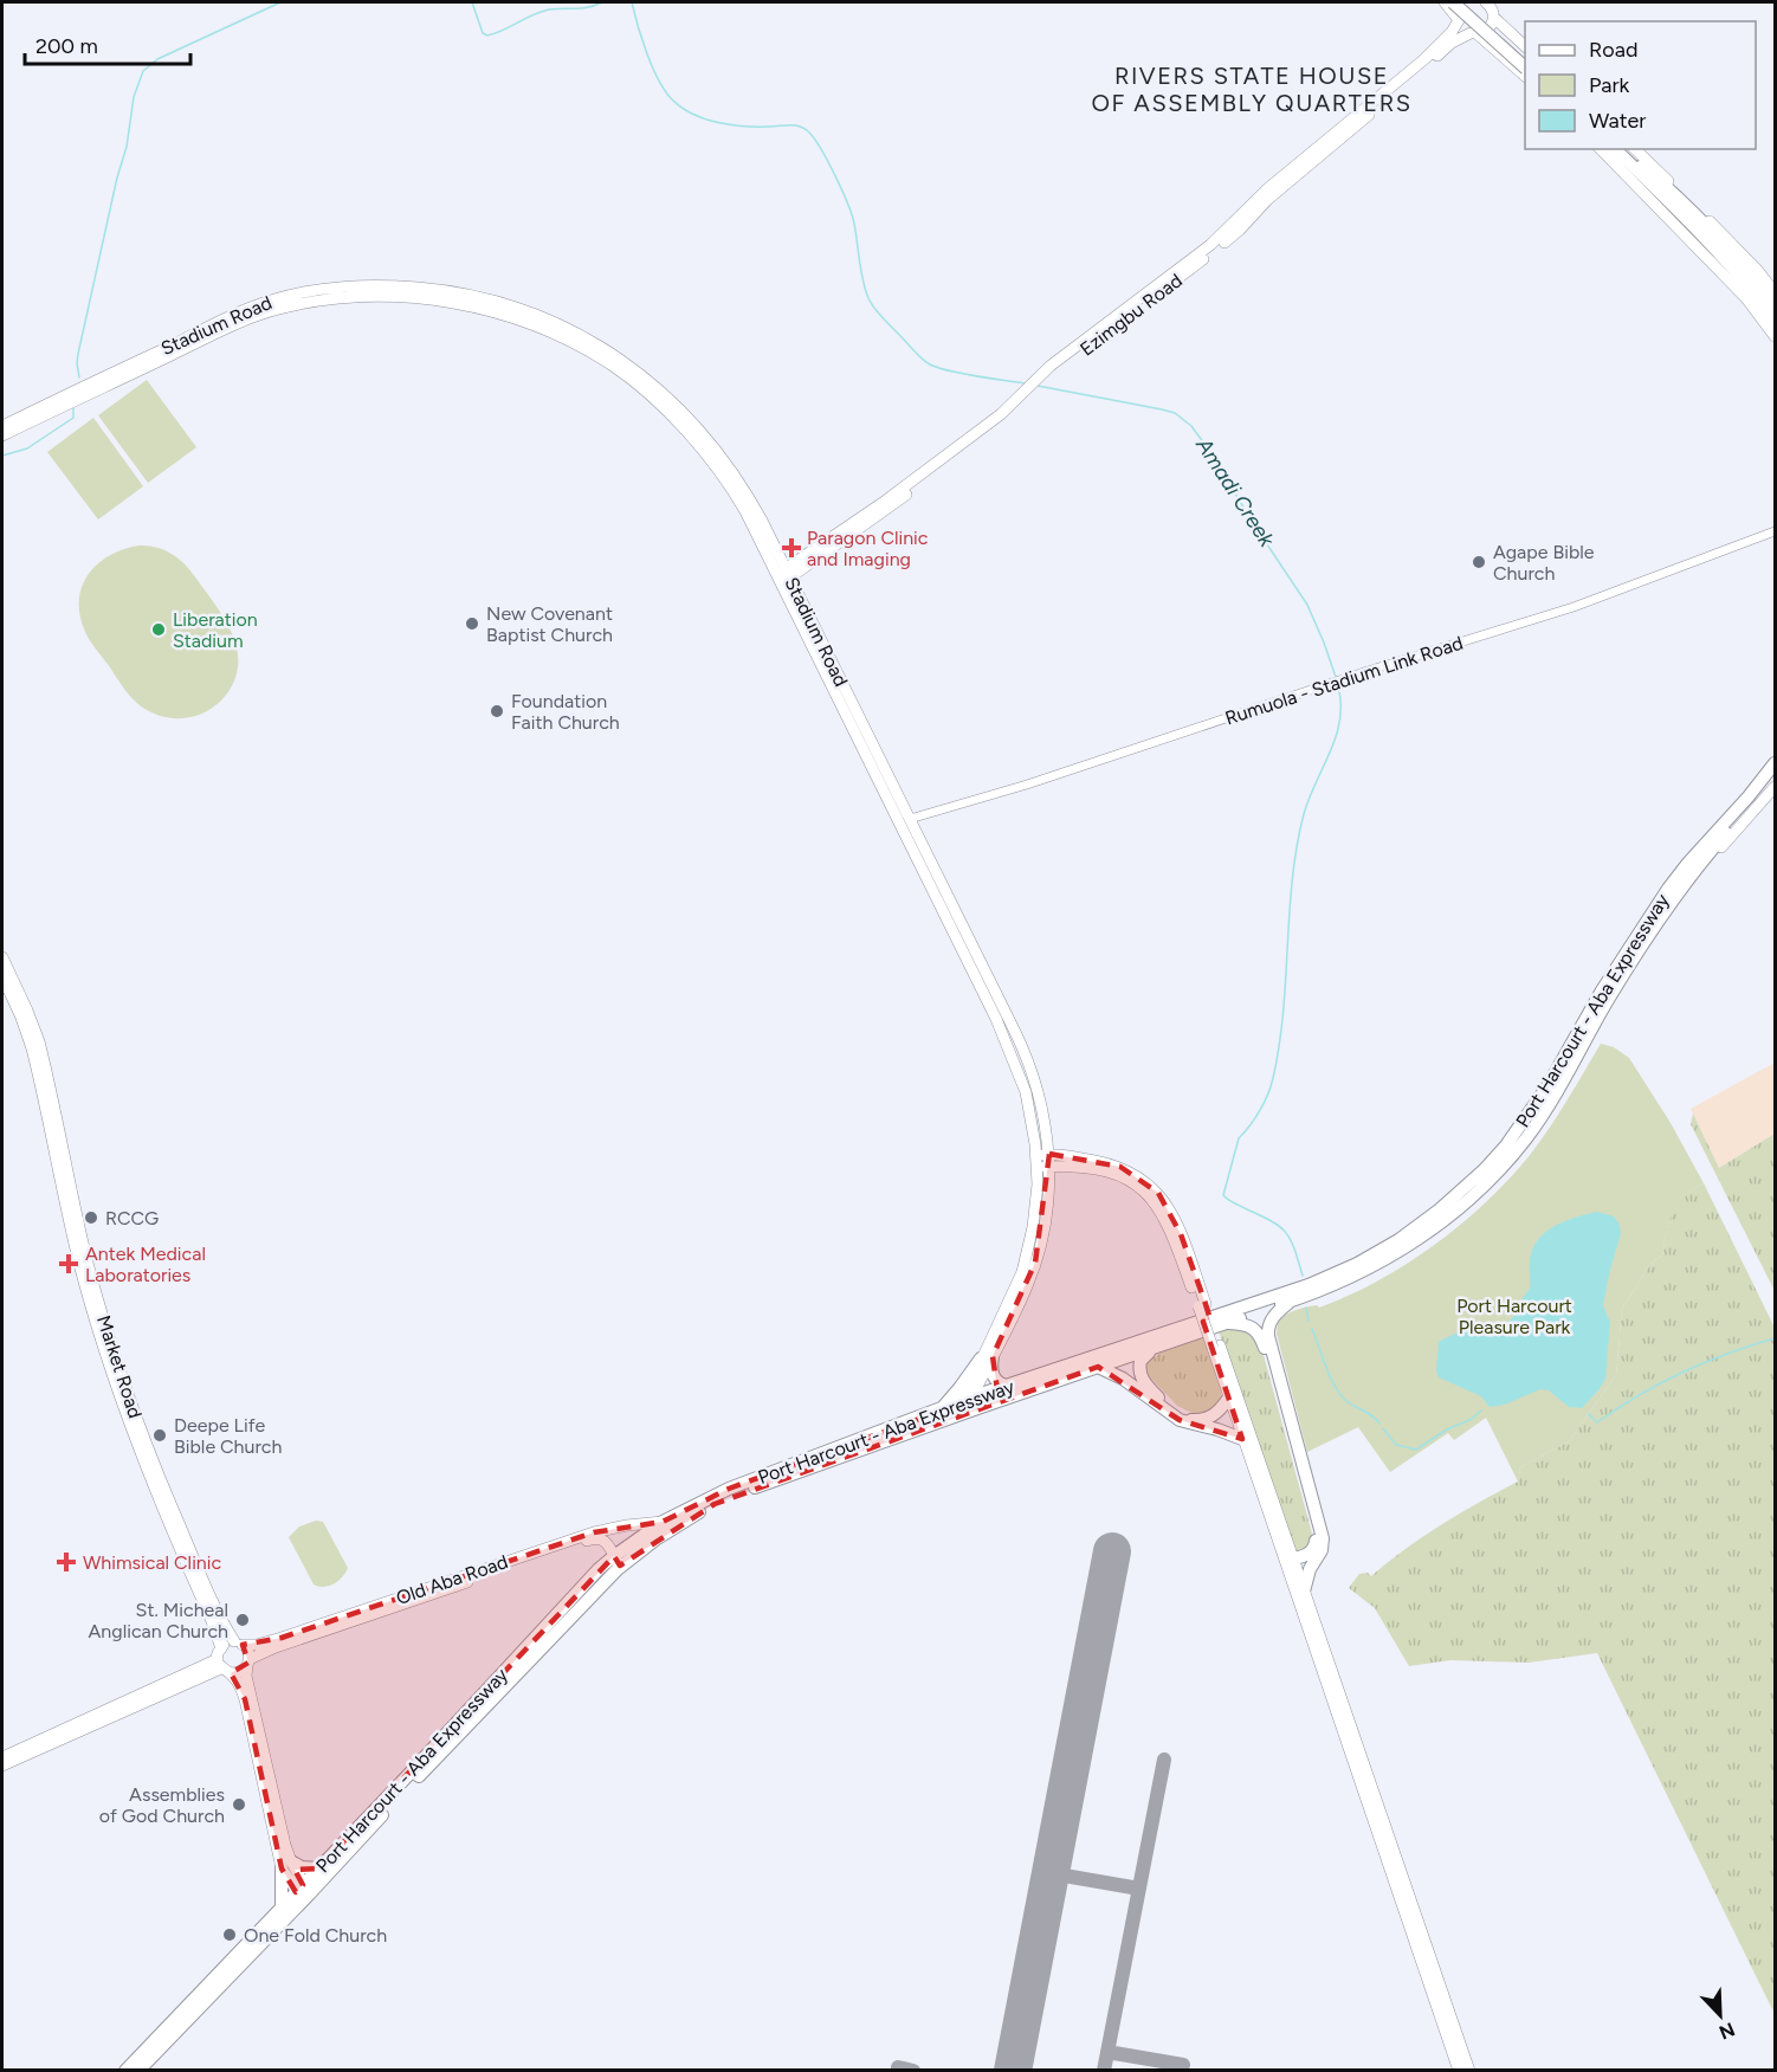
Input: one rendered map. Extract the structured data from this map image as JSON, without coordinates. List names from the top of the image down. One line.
{"streets":{"highway":["Port Harcourt - Aba Expressway"],"main road":["Ezimgbu Road","Stadium Road","Market Road","Old Aba Road"],"street":["Rumuola - Stadium Link Road"]},"crossings":[["Ezimgbu Road","Stadium Road"],["Stadium Road","Rumuola - Stadium Link Road"],["Stadium Road","Port Harcourt - Aba Expressway"],["Port Harcourt - Aba Expressway","Market Road"],["Port Harcourt - Aba Expressway","Old Aba Road"],["Market Road","Old Aba Road"]],"districts":["RIVERS STATE HOUSE OF ASSEMBLY QUARTERS"],"water":["Amadi Creek"],"parks":["Port Harcourt Pleasure Park"],"places":{"health":["Paragon Clinic and Imaging","Antek Medical Laboratories","Whimsical Clinic"],"other":["Agape Bible Church","New Covenant Baptist Church","Liberation Stadium","Foundation Faith Church","RCCG","Deepe Life Bible Church","St. Micheal Anglican Church","Assemblies of God Church","One Fold Church"]},"legend":["Road","Park","Water"],"scale_bar":"200 m","north":"bottom right"}
